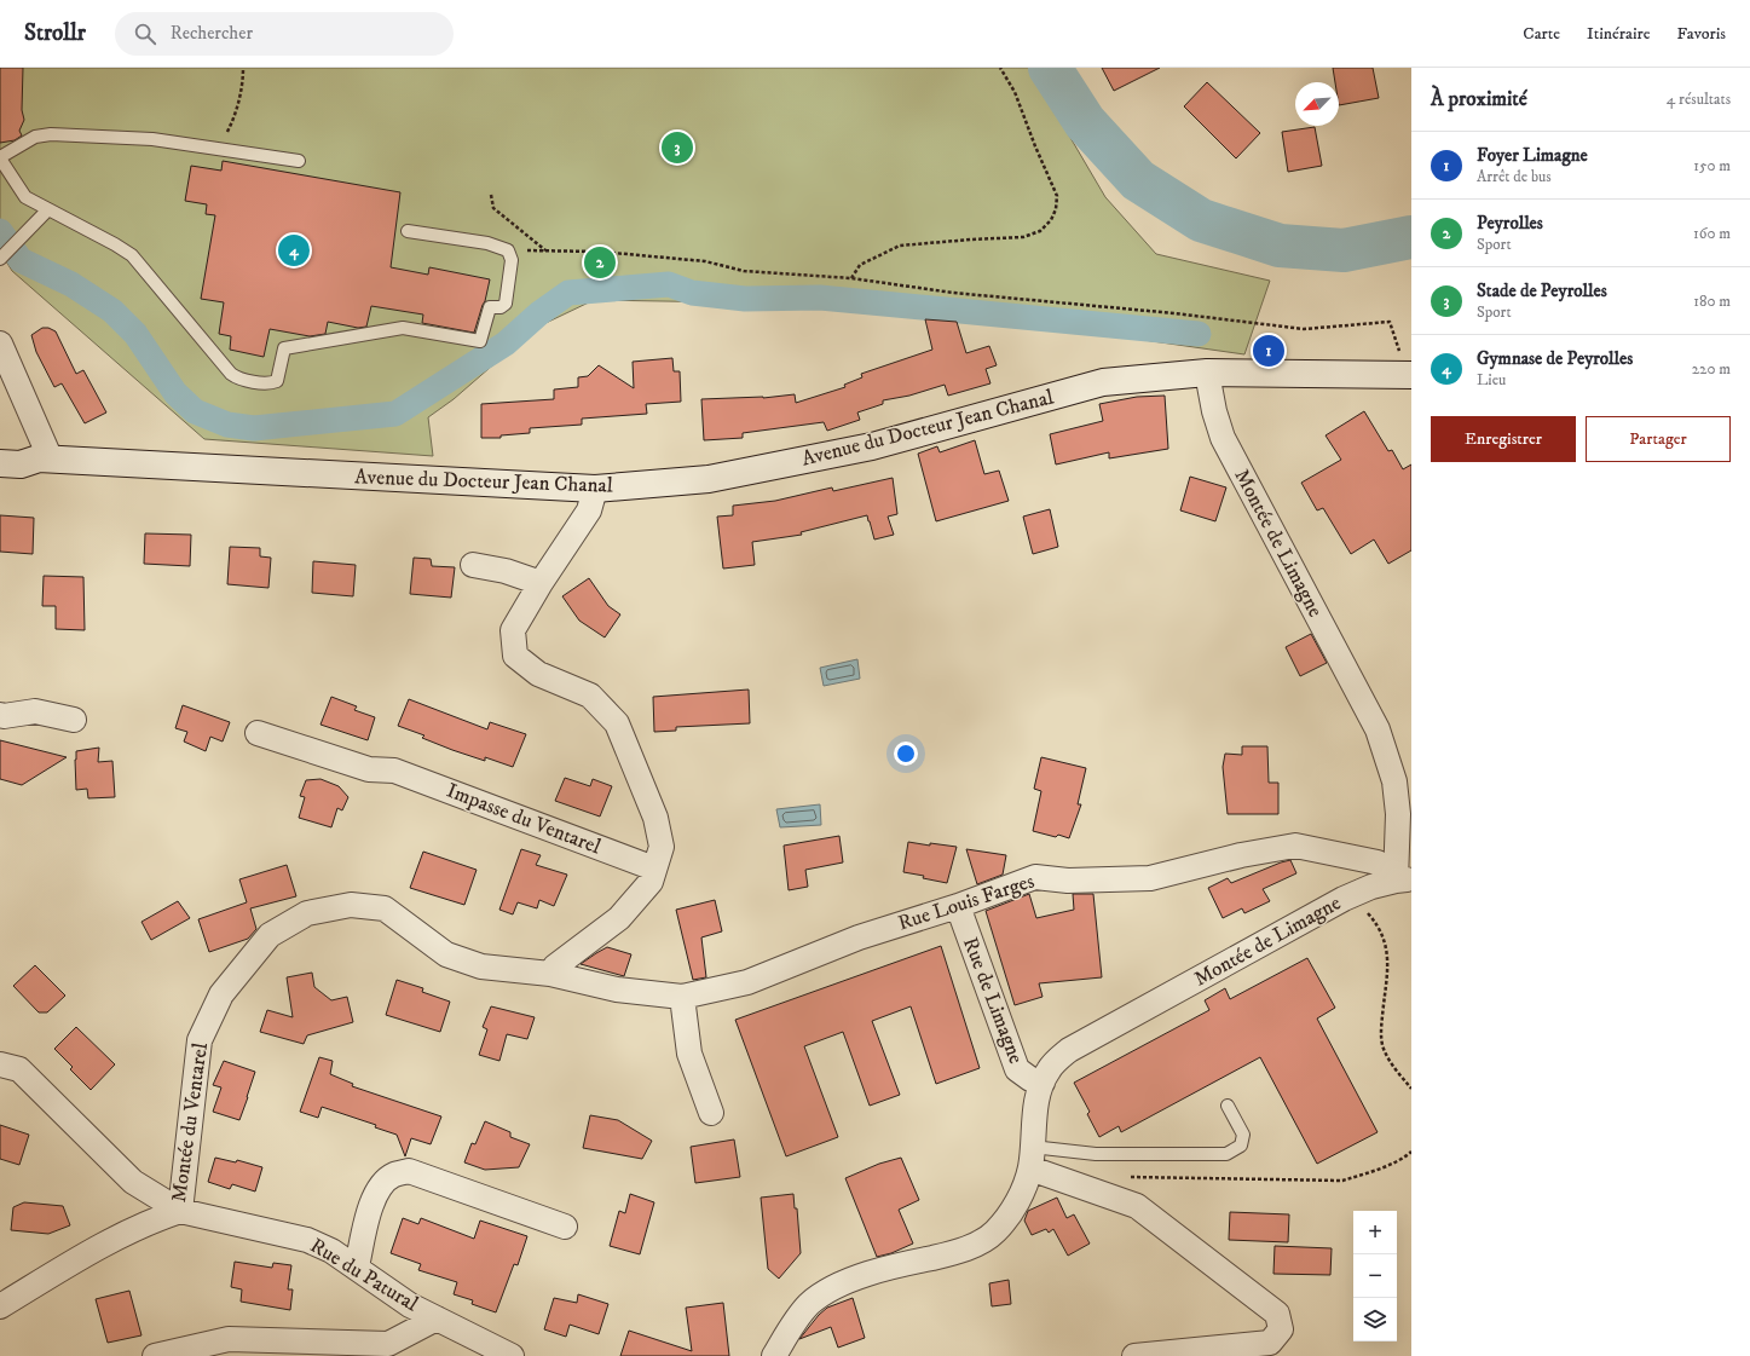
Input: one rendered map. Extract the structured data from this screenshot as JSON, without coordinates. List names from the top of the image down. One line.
{"streets":{"main road":["Avenue du Docteur Jean Chanal"],"street":["Montée de Limagne","Impasse du Ventarel","Rue Louis Farges","Rue de Limagne","Montée du Ventarel","Rue du Patural"]},"crossings":[["Avenue du Docteur Jean Chanal","Montée de Limagne"],["Montée de Limagne","Rue Louis Farges"],["Montée de Limagne","Rue de Limagne"],["Rue Louis Farges","Rue de Limagne"],["Rue Louis Farges","Montée du Ventarel"],["Montée du Ventarel","Rue du Patural"]],"north":"bottom left","page":{"header":"Strollr","search":"Rechercher","nav":["Carte","Itinéraire","Favoris"],"heading":["À proximité","4 résultats"],"pins":["3","4","2","1"],"list":[{"mark":"1","name":"Foyer Limagne","note":"Arrêt de bus","value":"150 m"},{"mark":"2","name":"Peyrolles","note":"Sport","value":"160 m"},{"mark":"3","name":"Stade de Peyrolles","note":"Sport","value":"180 m"},{"mark":"4","name":"Gymnase de Peyrolles","note":"Lieu","value":"220 m"}],"buttons":["Enregistrer","Partager"],"map_buttons":["+","−"]}}
